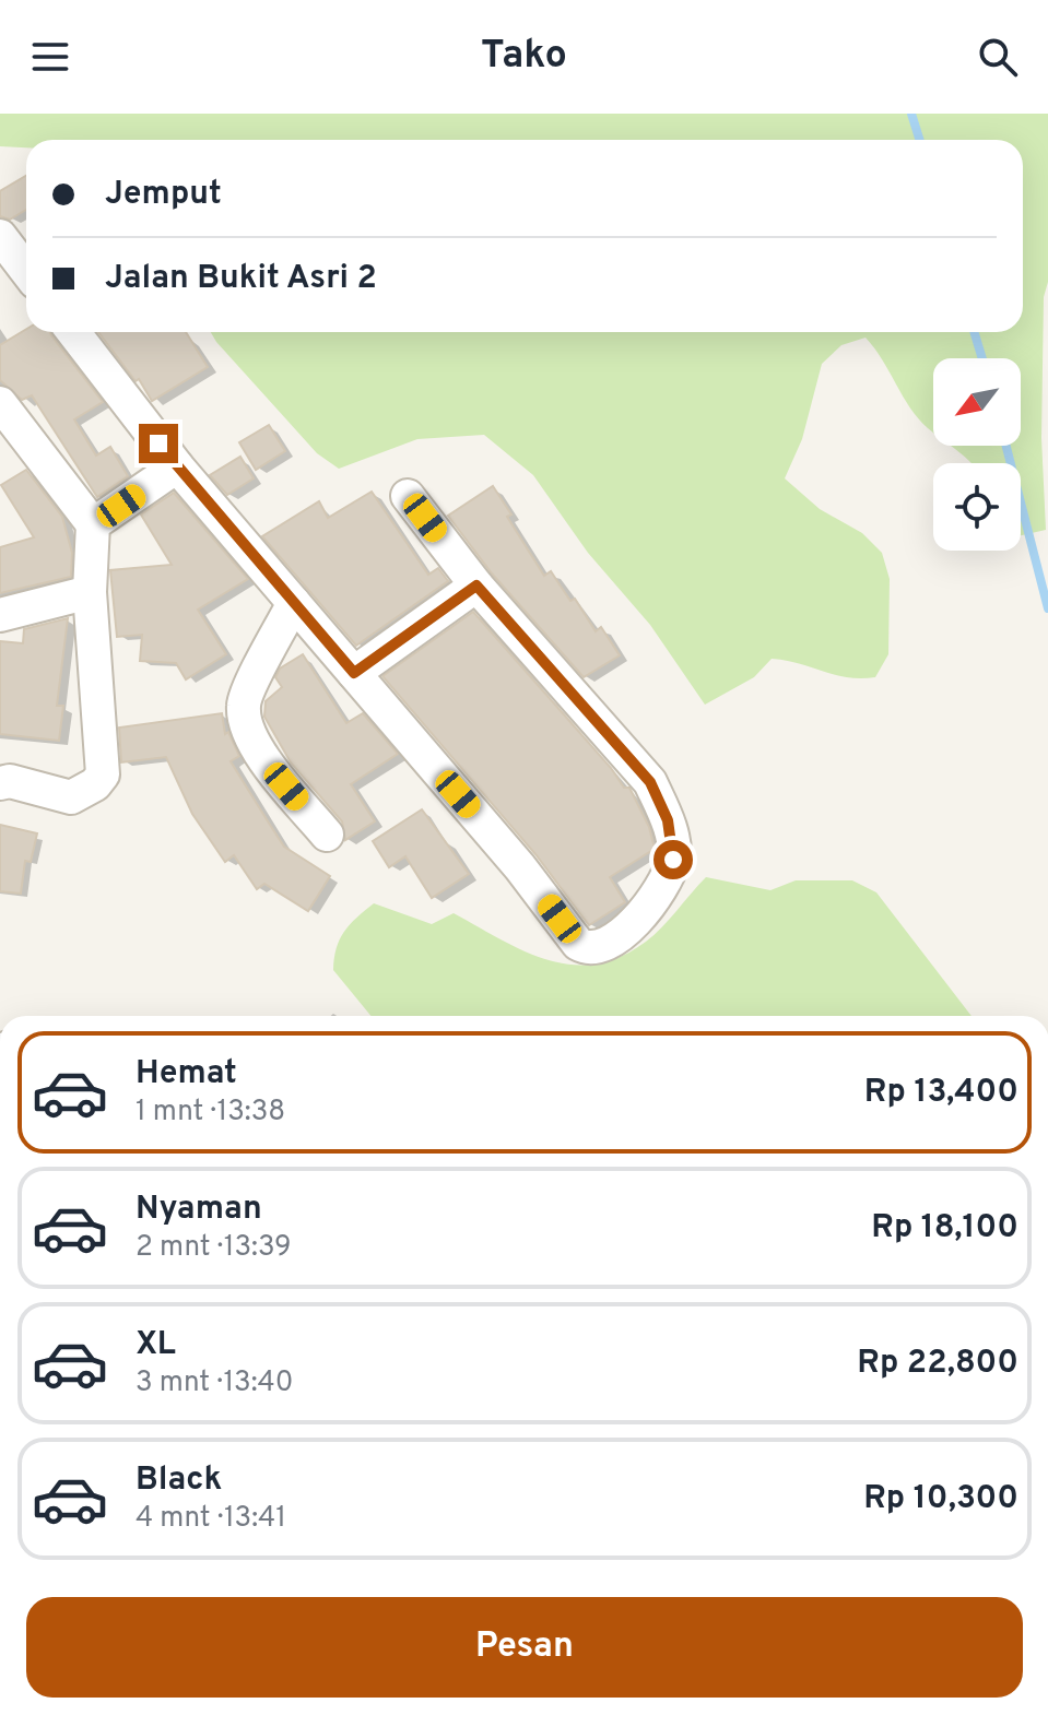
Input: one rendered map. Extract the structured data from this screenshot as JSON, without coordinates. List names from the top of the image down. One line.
{"north":"bottom left","page":{"header":"Tako","banner":["Jemput","Jalan Bukit Asri 2"],"list":[{"name":"Hemat","note":"1 mnt · 13:38","value":"Rp 13,400"},{"name":"Nyaman","note":"2 mnt · 13:39","value":"Rp 18,100"},{"name":"XL","note":"3 mnt · 13:40","value":"Rp 22,800"},{"name":"Black","note":"4 mnt · 13:41","value":"Rp 10,300"}],"buttons":"Pesan"}}
